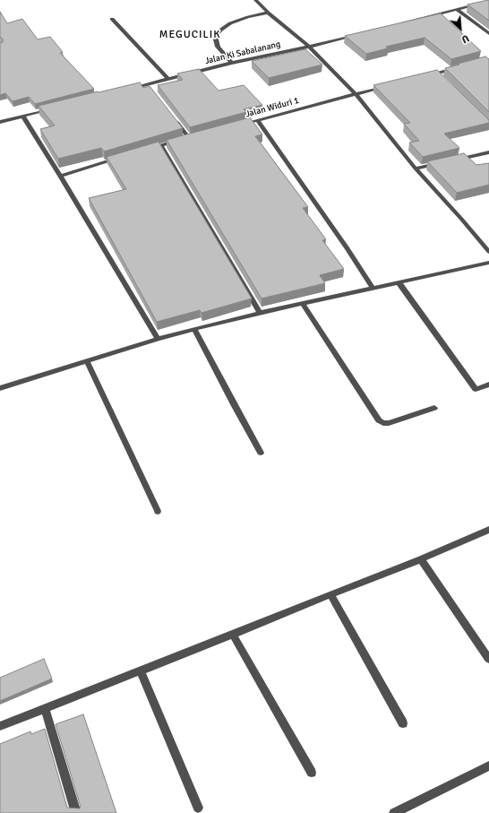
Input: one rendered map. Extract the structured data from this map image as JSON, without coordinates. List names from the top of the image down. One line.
{"streets":{"street":["Jalan Ki Sabalanang","Jalan Widuri 1"]},"districts":["MEGUCILIK"],"north":"bottom right"}
